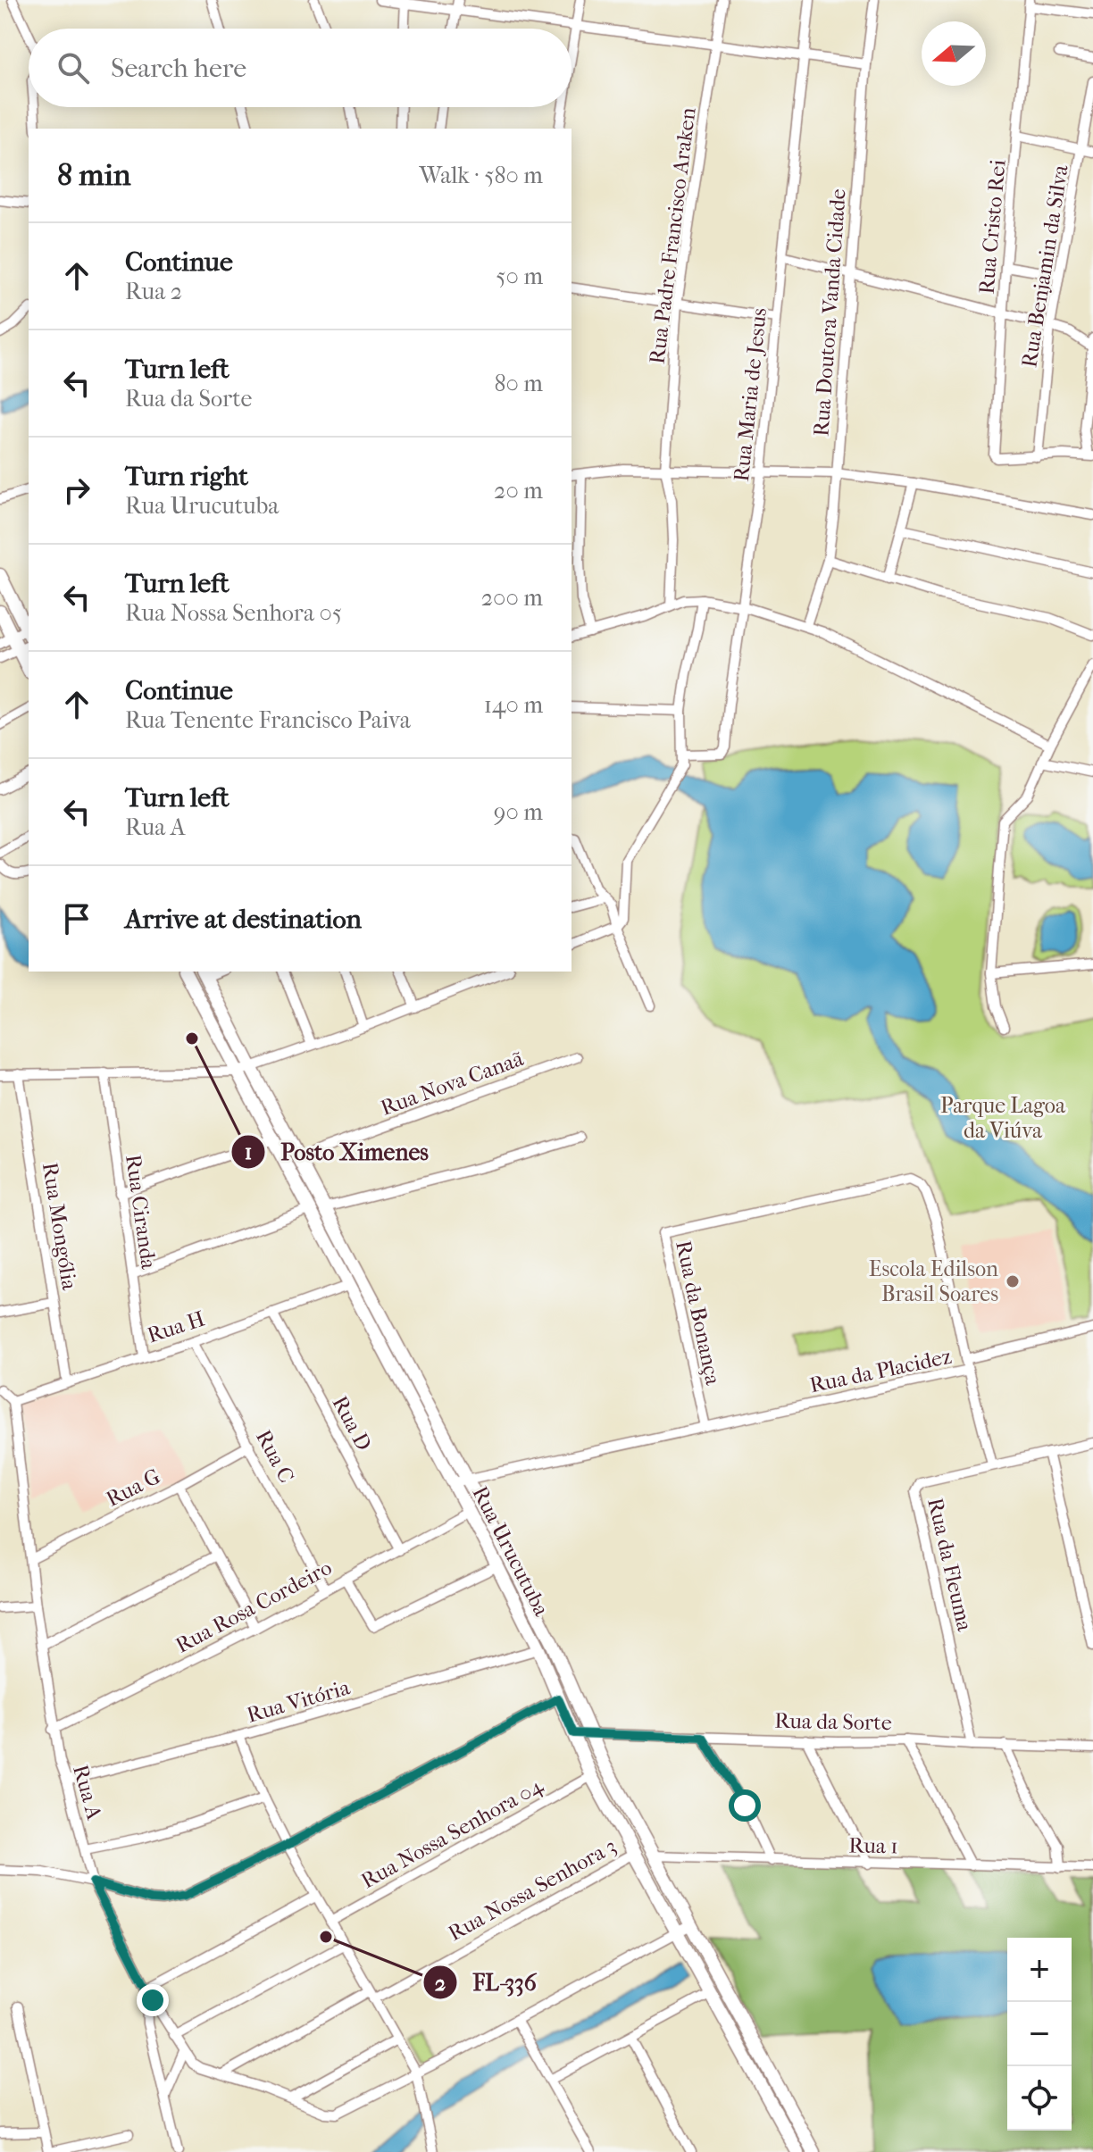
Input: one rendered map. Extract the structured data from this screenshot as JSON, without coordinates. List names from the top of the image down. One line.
{"streets":{"street":["Rua Cristo Rei","Rua Padre Francisco Araken","Rua Benjamin da Silva","Rua Doutora Vanda Cidade","Rua Maria de Jesus","Rua Nova Canaã","Rua Ciranda","Rua Mongólia","Rua da Bonança","Rua H","Rua da Placidez","Rua D","Rua C","Rua G","Rua Urucutuba","Rua da Fleuma","Rua Rosa Cordeiro","Rua Vitória","Rua da Sorte","Rua A","Rua Nossa Senhora 04","Rua 1","Rua Nossa Senhora 3"]},"crossings":[["Rua Cristo Rei","Rua Benjamin da Silva"],["Rua Nova Canaã","Rua Urucutuba"],["Rua Ciranda","Rua H"],["Rua Mongólia","Rua H"],["Rua da Bonança","Rua da Placidez"],["Rua H","Rua D"],["Rua H","Rua C"],["Rua H","Rua Urucutuba"],["Rua H","Rua A"],["Rua da Placidez","Rua da Fleuma"],["Rua D","Rua Rosa Cordeiro"],["Rua C","Rua G"],["Rua C","Rua Rosa Cordeiro"],["Rua G","Rua A"],["Rua Urucutuba","Rua Rosa Cordeiro"],["Rua Urucutuba","Rua Vitória"],["Rua Urucutuba","Rua da Sorte"],["Rua Urucutuba","Rua Nossa Senhora 04"],["Rua Urucutuba","Rua 1"],["Rua Urucutuba","Rua Nossa Senhora 3"],["Rua da Fleuma","Rua da Sorte"],["Rua Rosa Cordeiro","Rua A"],["Rua Vitória","Rua A"],["Rua A","Rua Nossa Senhora 3"]],"parks":["Parque Lagoa da Viúva"],"places":["Posto Ximenes","Escola Edilson Brasil Soares","FL-336"],"north":"left","page":{"search":"Search here","heading":["8 min","Walk · 580 m"],"list":[["Continue","Rua 2","50 m"],["Turn left","Rua da Sorte","80 m"],["Turn right","Rua Urucutuba","20 m"],["Turn left","Rua Nossa Senhora 05","200 m"],["Continue","Rua Tenente Francisco Paiva","140 m"],["Turn left","Rua A","90 m"],"Arrive at destination"],"map_buttons":["+","−"]}}
